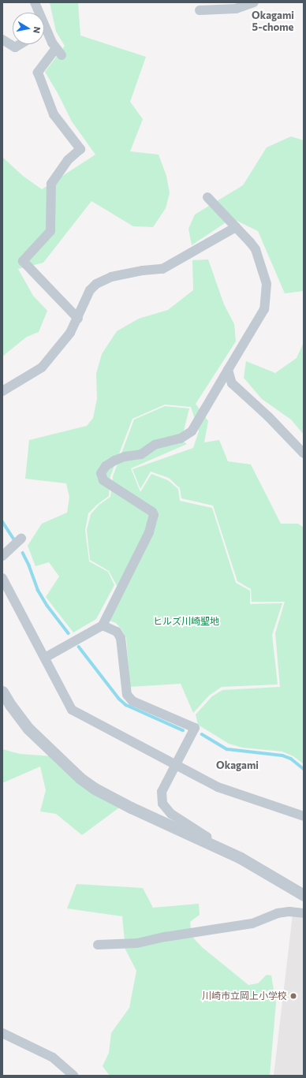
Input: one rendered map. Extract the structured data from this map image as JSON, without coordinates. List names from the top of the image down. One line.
{"districts":["Okagami 5-chome","Okagami"],"parks":["ヒルズ川崎聖地"],"places":["川崎市立岡上小学校"],"north":"right"}
